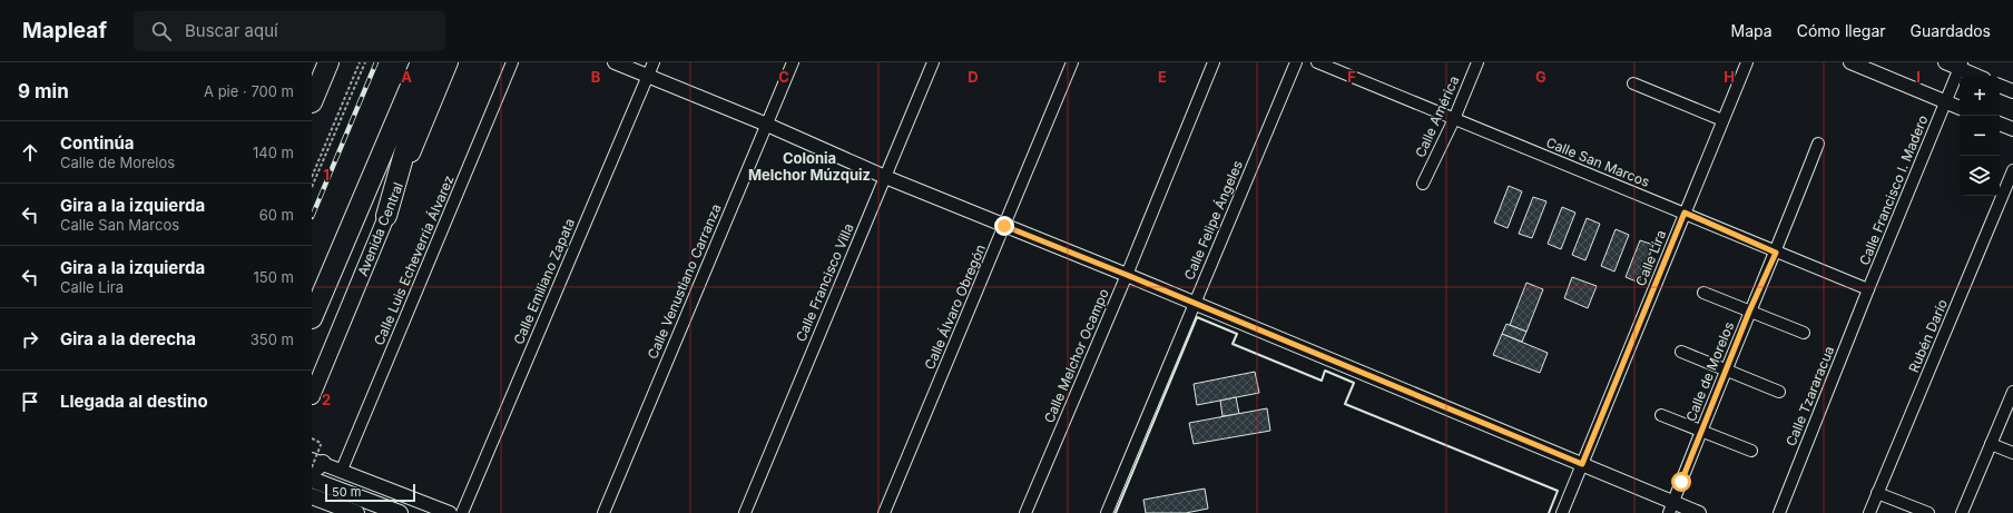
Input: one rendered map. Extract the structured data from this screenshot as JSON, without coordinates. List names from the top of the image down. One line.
{"streets":{"highway":["Avenida Central"],"street":["Calle América","Calle San Marcos","Calle Francisco I. Madero","Calle Felipe Ángeles","Calle Lira","Calle Luis Echeverría Álvarez","Calle Emiliano Zapata","Calle Venustiano Carranza","Calle Francisco Villa","Calle Álvaro Obregón","Rubén Darío","Calle Melchor Ocampo","Calle de Morelos","Calle Tzararacua"]},"crossings":[["Calle América","Calle San Marcos"],["Calle San Marcos","Calle Francisco I. Madero"],["Calle San Marcos","Calle Lira"],["Calle San Marcos","Calle de Morelos"],["Calle San Marcos","Calle Tzararacua"],["Calle Francisco I. Madero","Calle Tzararacua"]],"districts":["Colonia Melchor Múzquiz"],"scale_bar":"50 m","page":{"header":"Mapleaf","search":"Buscar aquí","nav":["Mapa","Cómo llegar","Guardados"],"heading":["9 min","A pie · 700 m"],"map_buttons":["+","−"],"list":[["Continúa","Calle de Morelos","140 m"],["Gira a la izquierda","Calle San Marcos","60 m"],["Gira a la izquierda","Calle Lira","150 m"],["Gira a la derecha","350 m"],"Llegada al destino"],"scale":"50 m"},"grid":{"columns":["A","B","C","D","E","F","G","H","I"],"rows":["1","2"]}}
